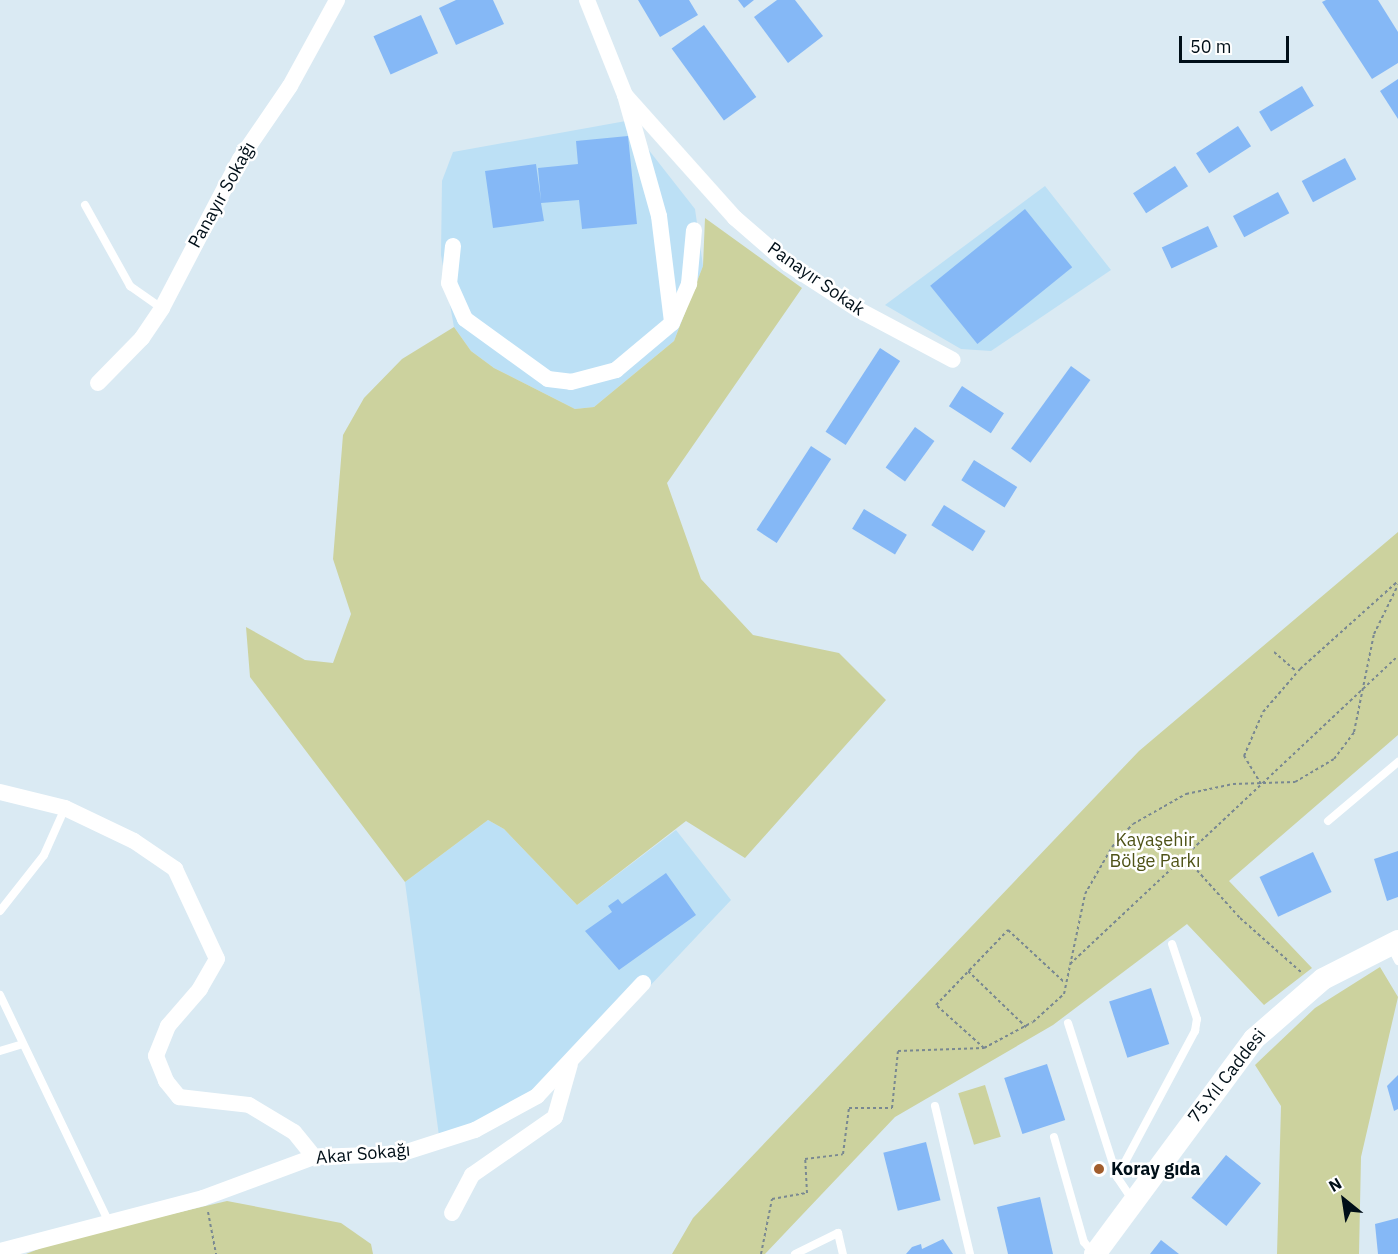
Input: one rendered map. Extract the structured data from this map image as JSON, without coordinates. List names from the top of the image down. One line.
{"streets":{"street":["Panayır Sokağı","Panayır Sokak","75.Yıl Caddesi","Akar Sokağı"]},"parks":["Kayaşehir Bölge Parkı"],"places":["Koray gıda"],"scale_bar":"50 m","north":"top left"}
